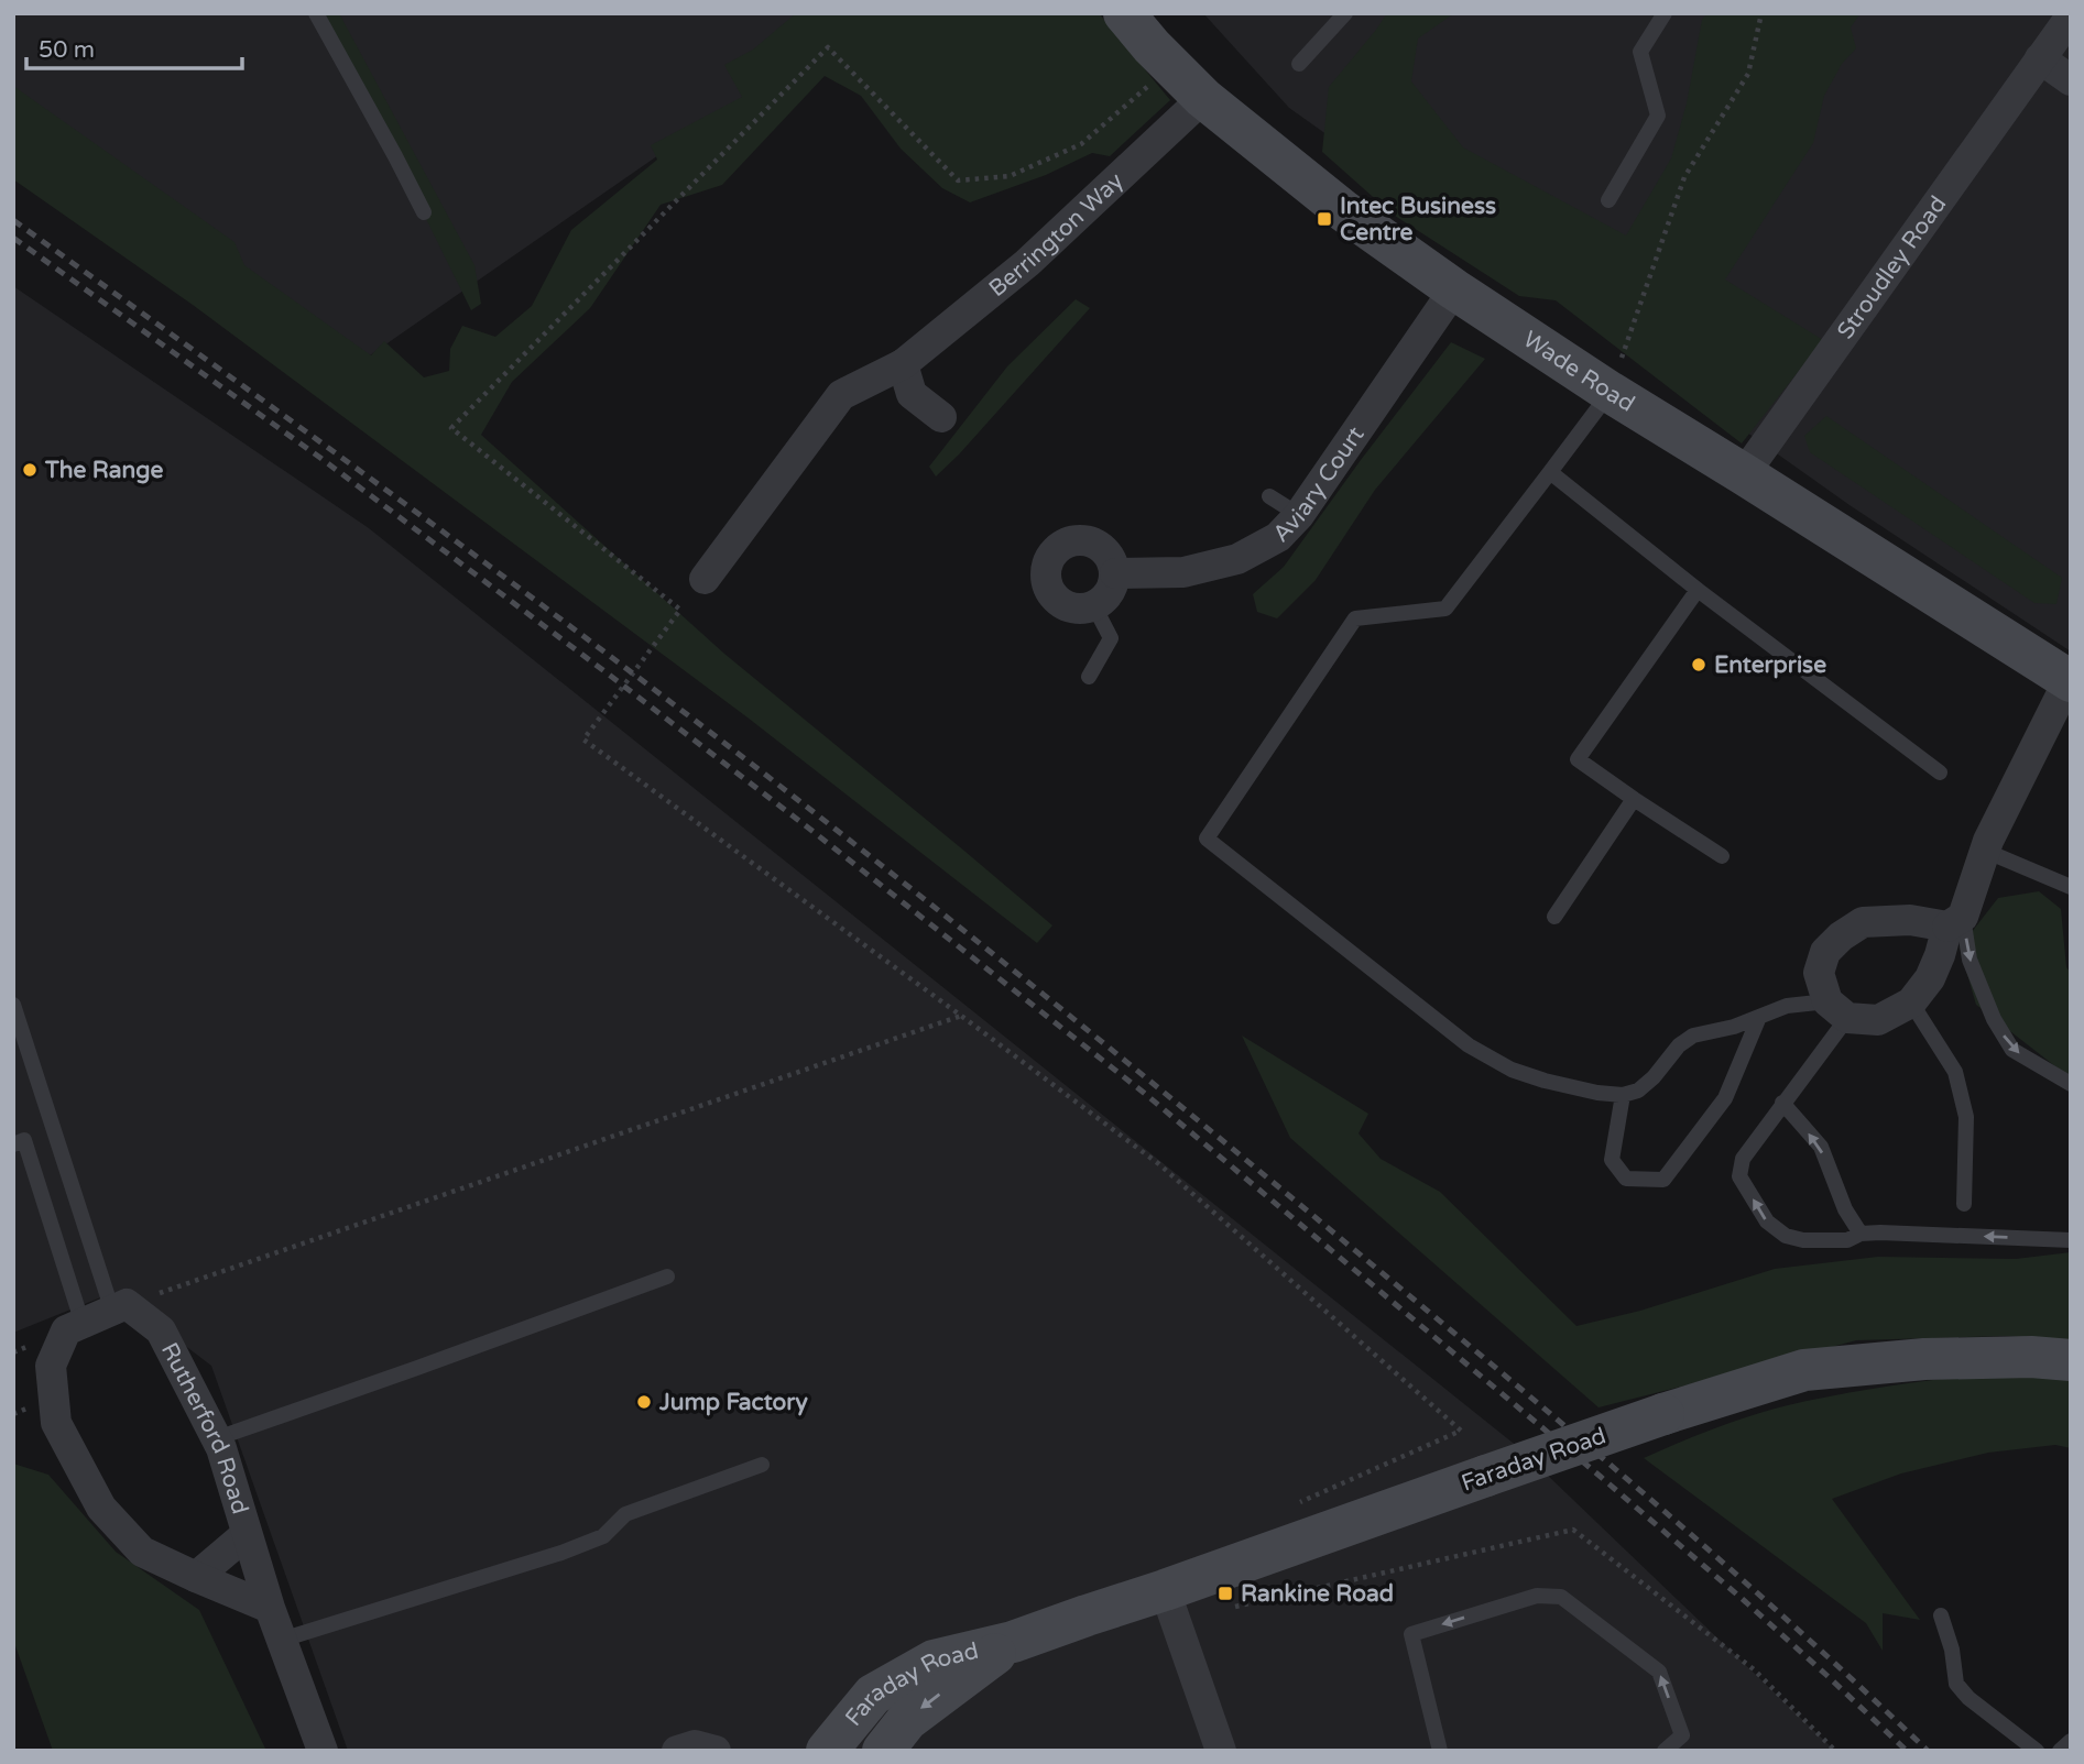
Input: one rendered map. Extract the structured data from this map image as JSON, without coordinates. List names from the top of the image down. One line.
{"streets":{"street":["Berrington Way","Stroudley Road","Wade Road","Aviary Court","Rutherford Road","Faraday Road"]},"crossings":[["Berrington Way","Wade Road"],["Stroudley Road","Wade Road"],["Wade Road","Aviary Court"]],"places":{"transit":["Intec Business Centre","Rankine Road"],"other":["The Range","Enterprise","Jump Factory"]},"scale_bar":"50 m"}
